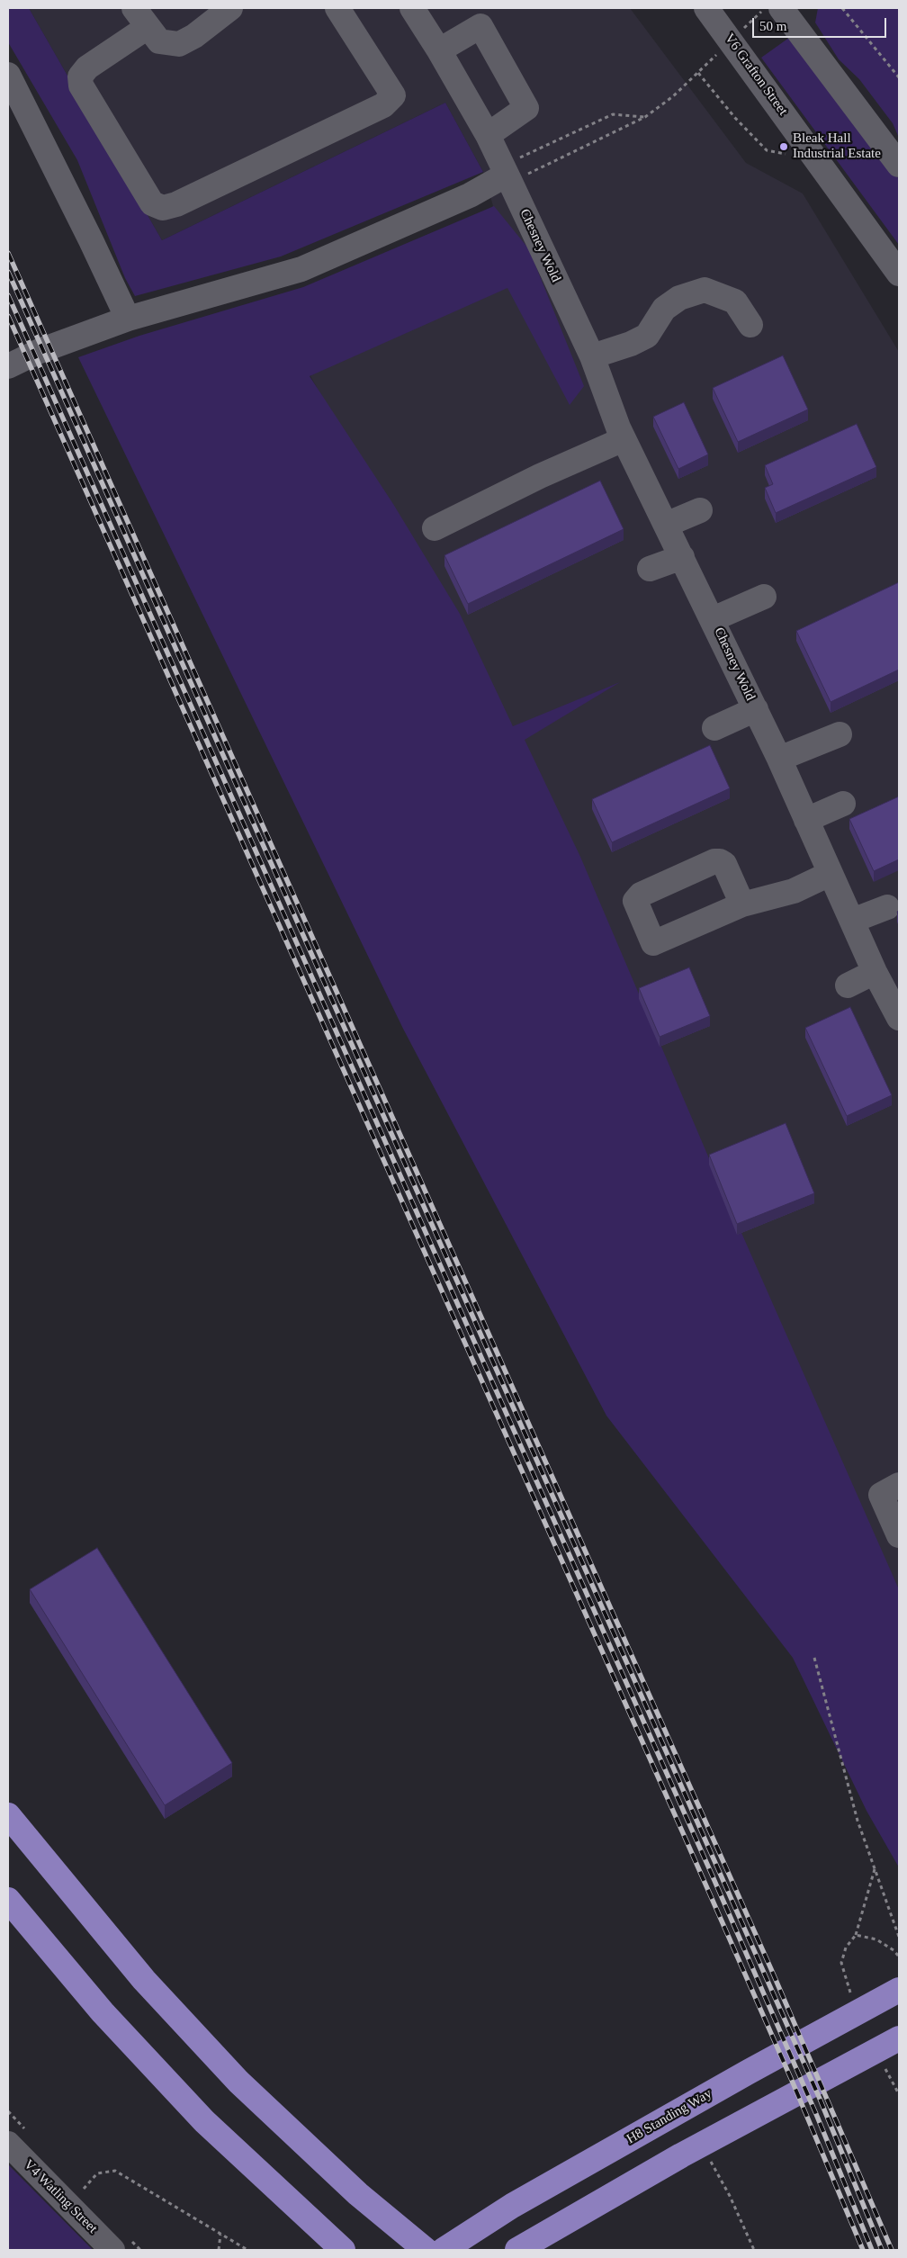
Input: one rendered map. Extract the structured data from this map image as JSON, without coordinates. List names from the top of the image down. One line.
{"streets":{"highway":["H8 Standing Way"],"street":["V6 Grafton Street","Chesney Wold","V4 Watling Street"]},"places":["Bleak Hall Industrial Estate"],"scale_bar":"50 m"}
